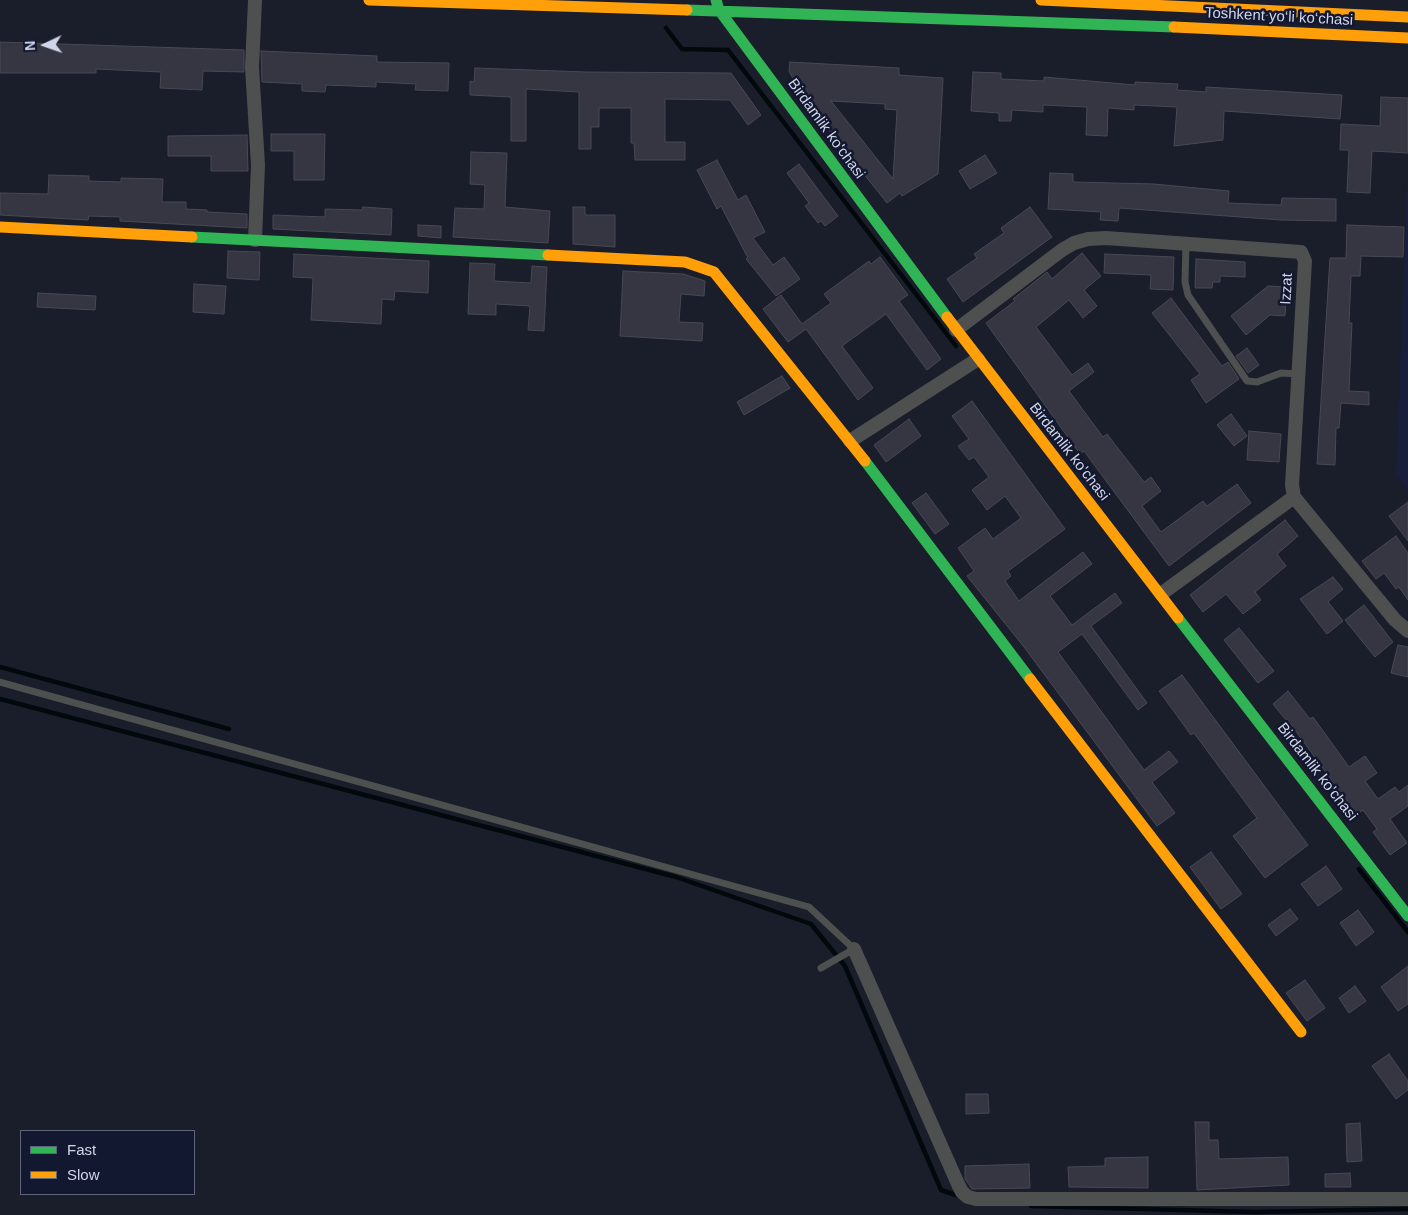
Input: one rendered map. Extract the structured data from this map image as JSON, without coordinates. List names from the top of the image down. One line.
{"streets":{"main road":["Toshkent yo‘li ko‘chasi","Birdamlik ko'chasi"],"street":["Izzat"]},"crossings":[["Toshkent yo‘li ko‘chasi","Birdamlik ko'chasi"],["Birdamlik ko'chasi","Izzat"]],"legend":["Fast","Slow"],"north":"left"}
